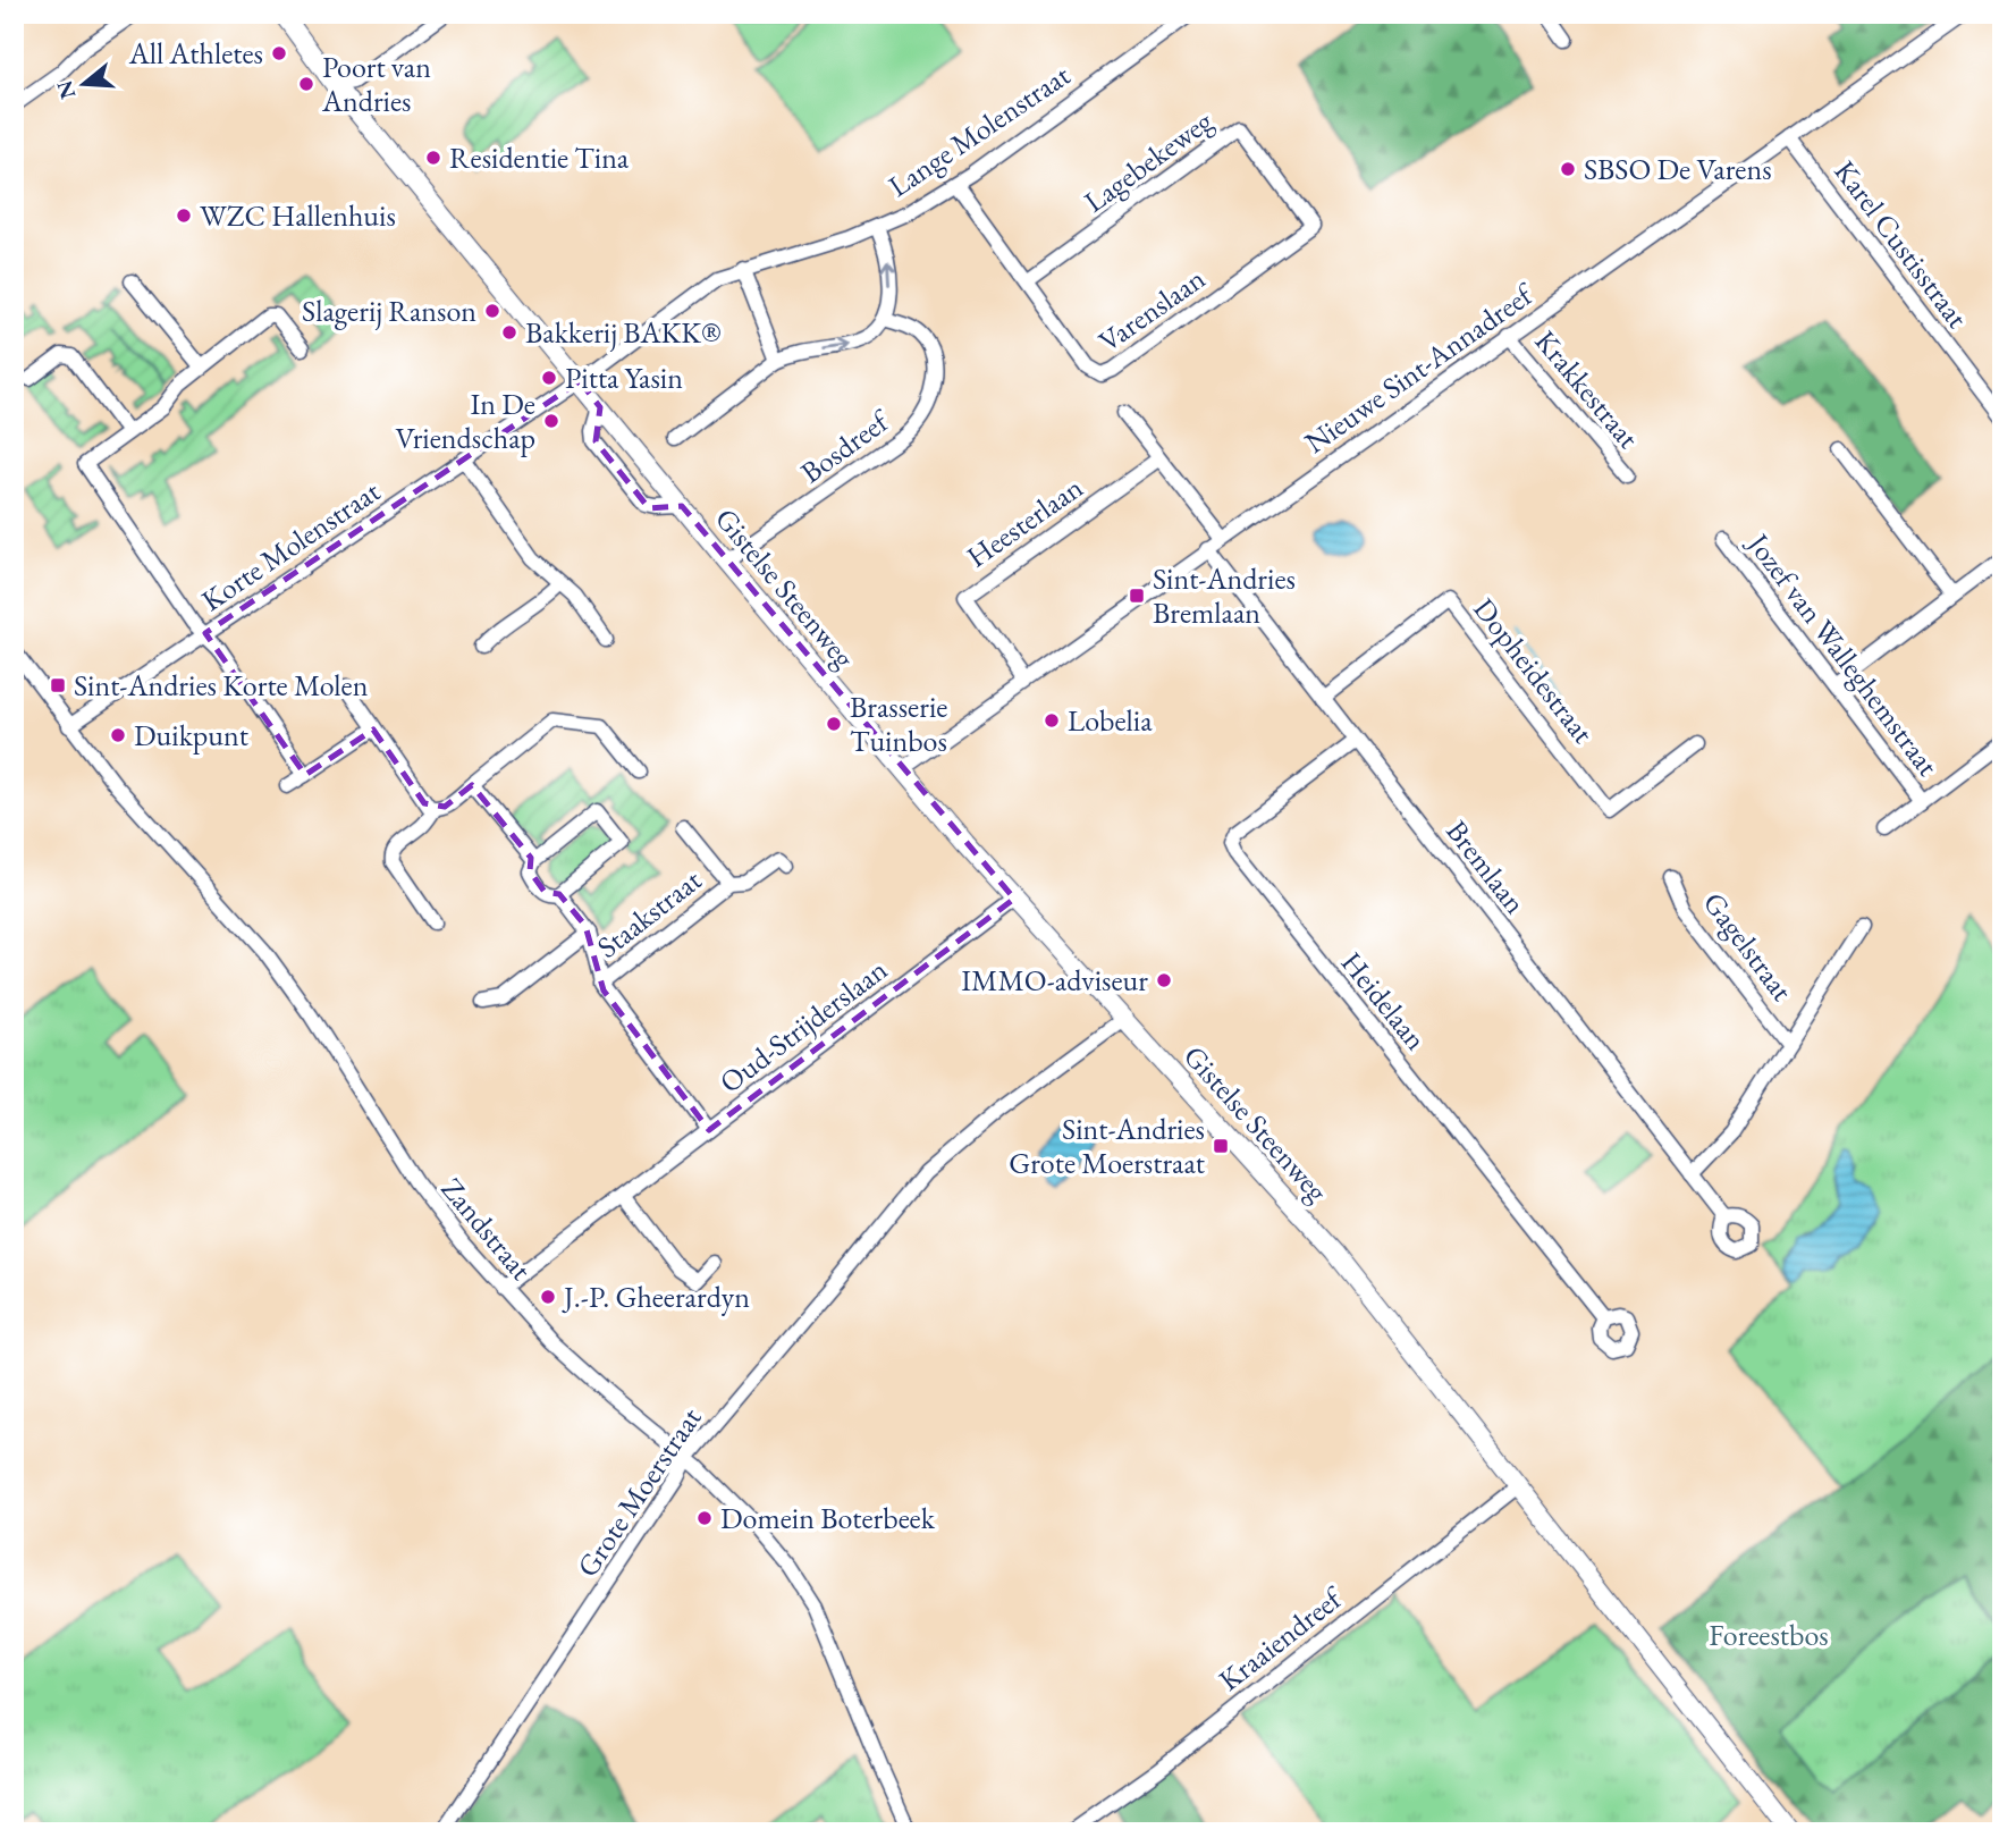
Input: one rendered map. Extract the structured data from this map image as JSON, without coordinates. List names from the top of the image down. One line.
{"streets":{"main road":["Gistelse Steenweg"],"street":["Lange Molenstraat","Lagebekeweg","Karel Custisstraat","Varenslaan","Nieuwe Sint-Annadreef","Krakkestraat","Bosdreef","Heesterlaan","Korte Molenstraat","Jozef van Walleghemstraat","Dopheidestraat","Bremlaan","Staakstraat","Gagelstraat","Heidelaan","Oud-Strijderslaan","Zandstraat","Grote Moerstraat","Kraaiendreef"]},"crossings":[["Lange Molenstraat","Varenslaan"],["Lange Molenstraat","Korte Molenstraat"],["Lange Molenstraat","Gistelse Steenweg"],["Lagebekeweg","Varenslaan"],["Karel Custisstraat","Nieuwe Sint-Annadreef"],["Nieuwe Sint-Annadreef","Krakkestraat"],["Nieuwe Sint-Annadreef","Heesterlaan"],["Nieuwe Sint-Annadreef","Gistelse Steenweg"],["Nieuwe Sint-Annadreef","Bremlaan"],["Bosdreef","Gistelse Steenweg"],["Korte Molenstraat","Gistelse Steenweg"],["Korte Molenstraat","Zandstraat"],["Gistelse Steenweg","Oud-Strijderslaan"],["Gistelse Steenweg","Grote Moerstraat"],["Gistelse Steenweg","Kraaiendreef"],["Dopheidestraat","Bremlaan"],["Bremlaan","Gagelstraat"],["Bremlaan","Heidelaan"],["Oud-Strijderslaan","Zandstraat"],["Zandstraat","Grote Moerstraat"]],"parks":["Foreestbos"],"places":{"other":["All Athletes","Poort van Andries","Residentie Tina","SBSO De Varens","WZC Hallenhuis","Slagerij Ranson","Bakkerij BAKK®","Pitta Yasin","In De Vriendschap","Lobelia","Brasserie Tuinbos","Duikpunt","IMMO-adviseur","J.-P. Gheerardyn","Domein Boterbeek"],"transit":["Sint-Andries Bremlaan","Sint-Andries Korte Molen","Sint-Andries Grote Moerstraat"]},"north":"left"}
